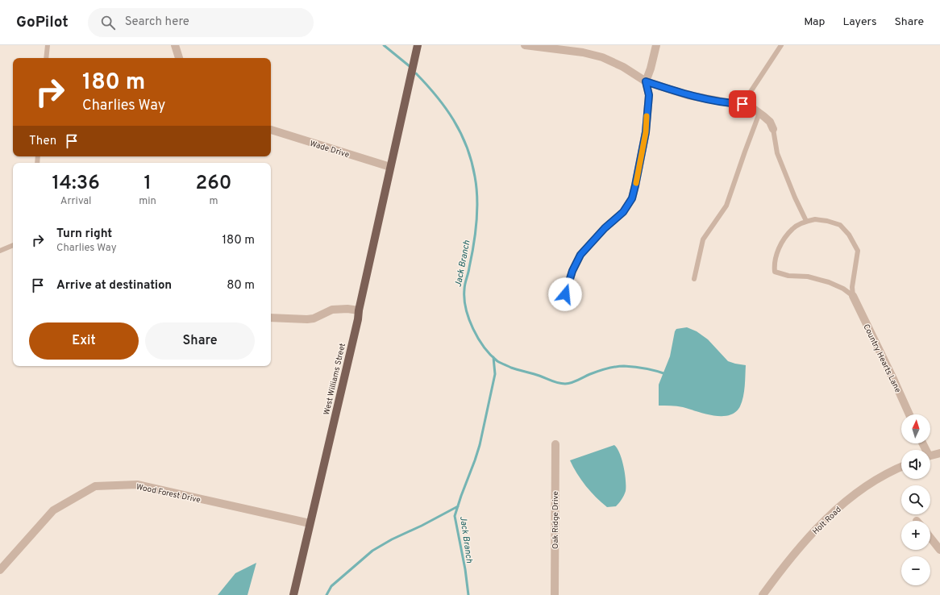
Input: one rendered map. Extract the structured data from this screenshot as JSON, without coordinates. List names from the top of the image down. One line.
{"streets":{"main road":["West Williams Street"],"street":["Wade Drive","Country Hearts Lane","Wood Forest Drive","Oak Ridge Drive","Holt Road"]},"crossings":[["Wade Drive","West Williams Street"],["West Williams Street","Wood Forest Drive"]],"water":["Jack Branch"],"north":"top","page":{"header":"GoPilot","search":"Search here","nav":["Map","Layers","Share"],"turn":["180 m","Charlies Way"],"then":"Then","eta":["14:36","Arrival","1","min","260","m"],"list":[{"name":"Turn right","note":"Charlies Way","value":"180 m"},{"name":"Arrive at destination","value":"80 m"}],"buttons":["Exit","Share"],"map_buttons":["+","−"]}}
